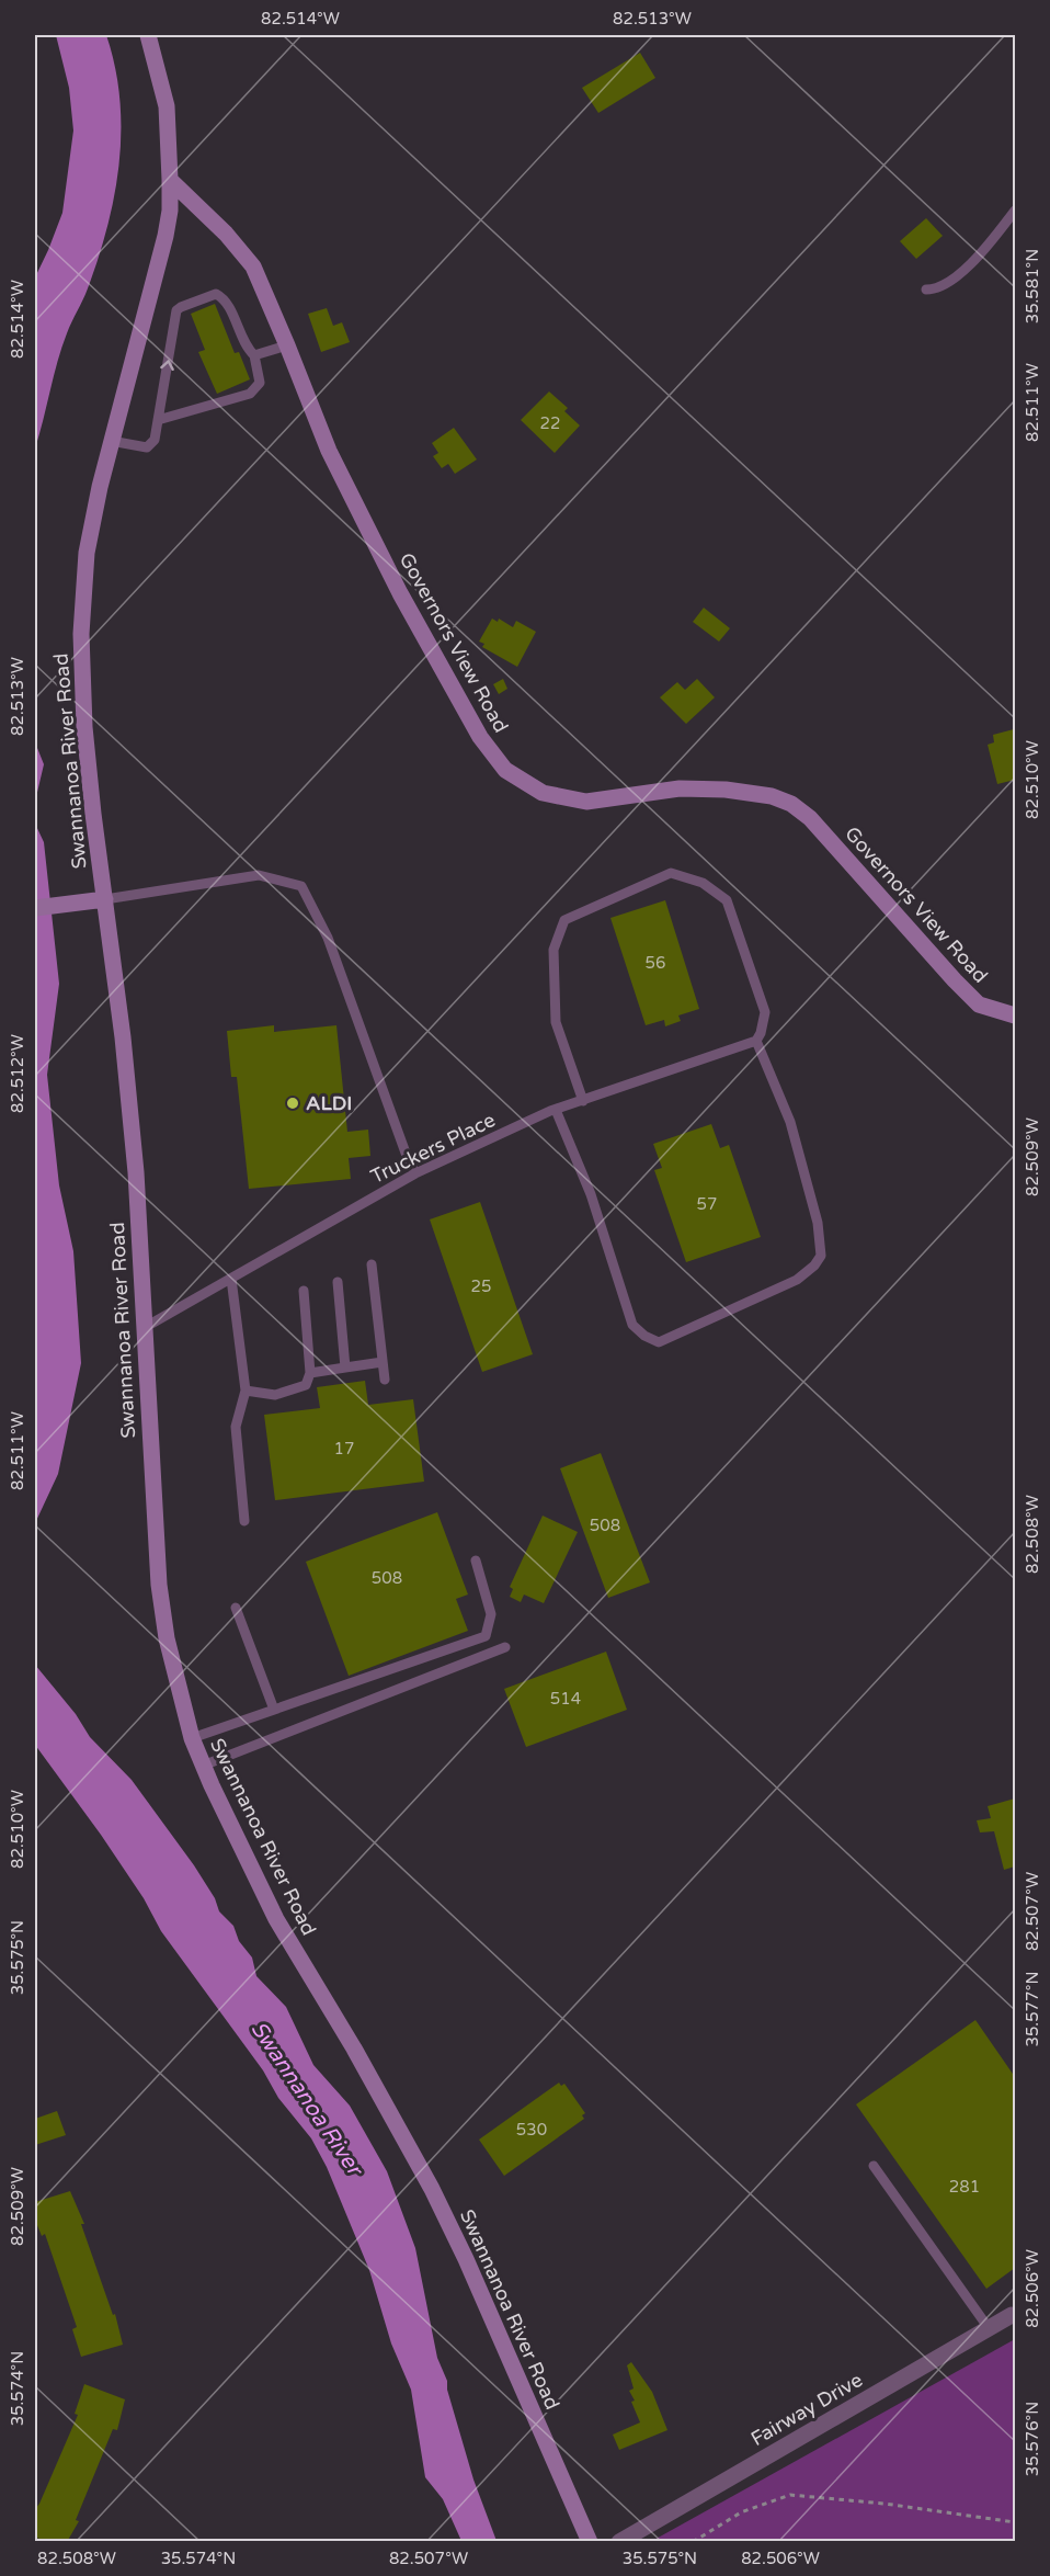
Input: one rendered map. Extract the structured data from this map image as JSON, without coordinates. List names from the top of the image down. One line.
{"streets":{"main road":["Governors View Road","Swannanoa River Road"],"street":["Fairway Drive"],"lane":["Truckers Place"]},"crossings":[["Governors View Road","Swannanoa River Road"],["Swannanoa River Road","Truckers Place"]],"water":["Swannanoa River"],"places":["ALDI"],"house_numbers":["22","56","57","25","17","508","508","514","530","281"],"coordinates":["82.514°W","82.513°W","35.581°N","82.511°W","82.510°W","82.512°W","82.509°W","82.508°W","82.507°W","35.575°N","35.577°N","82.506°W","35.574°N","35.576°N"]}
